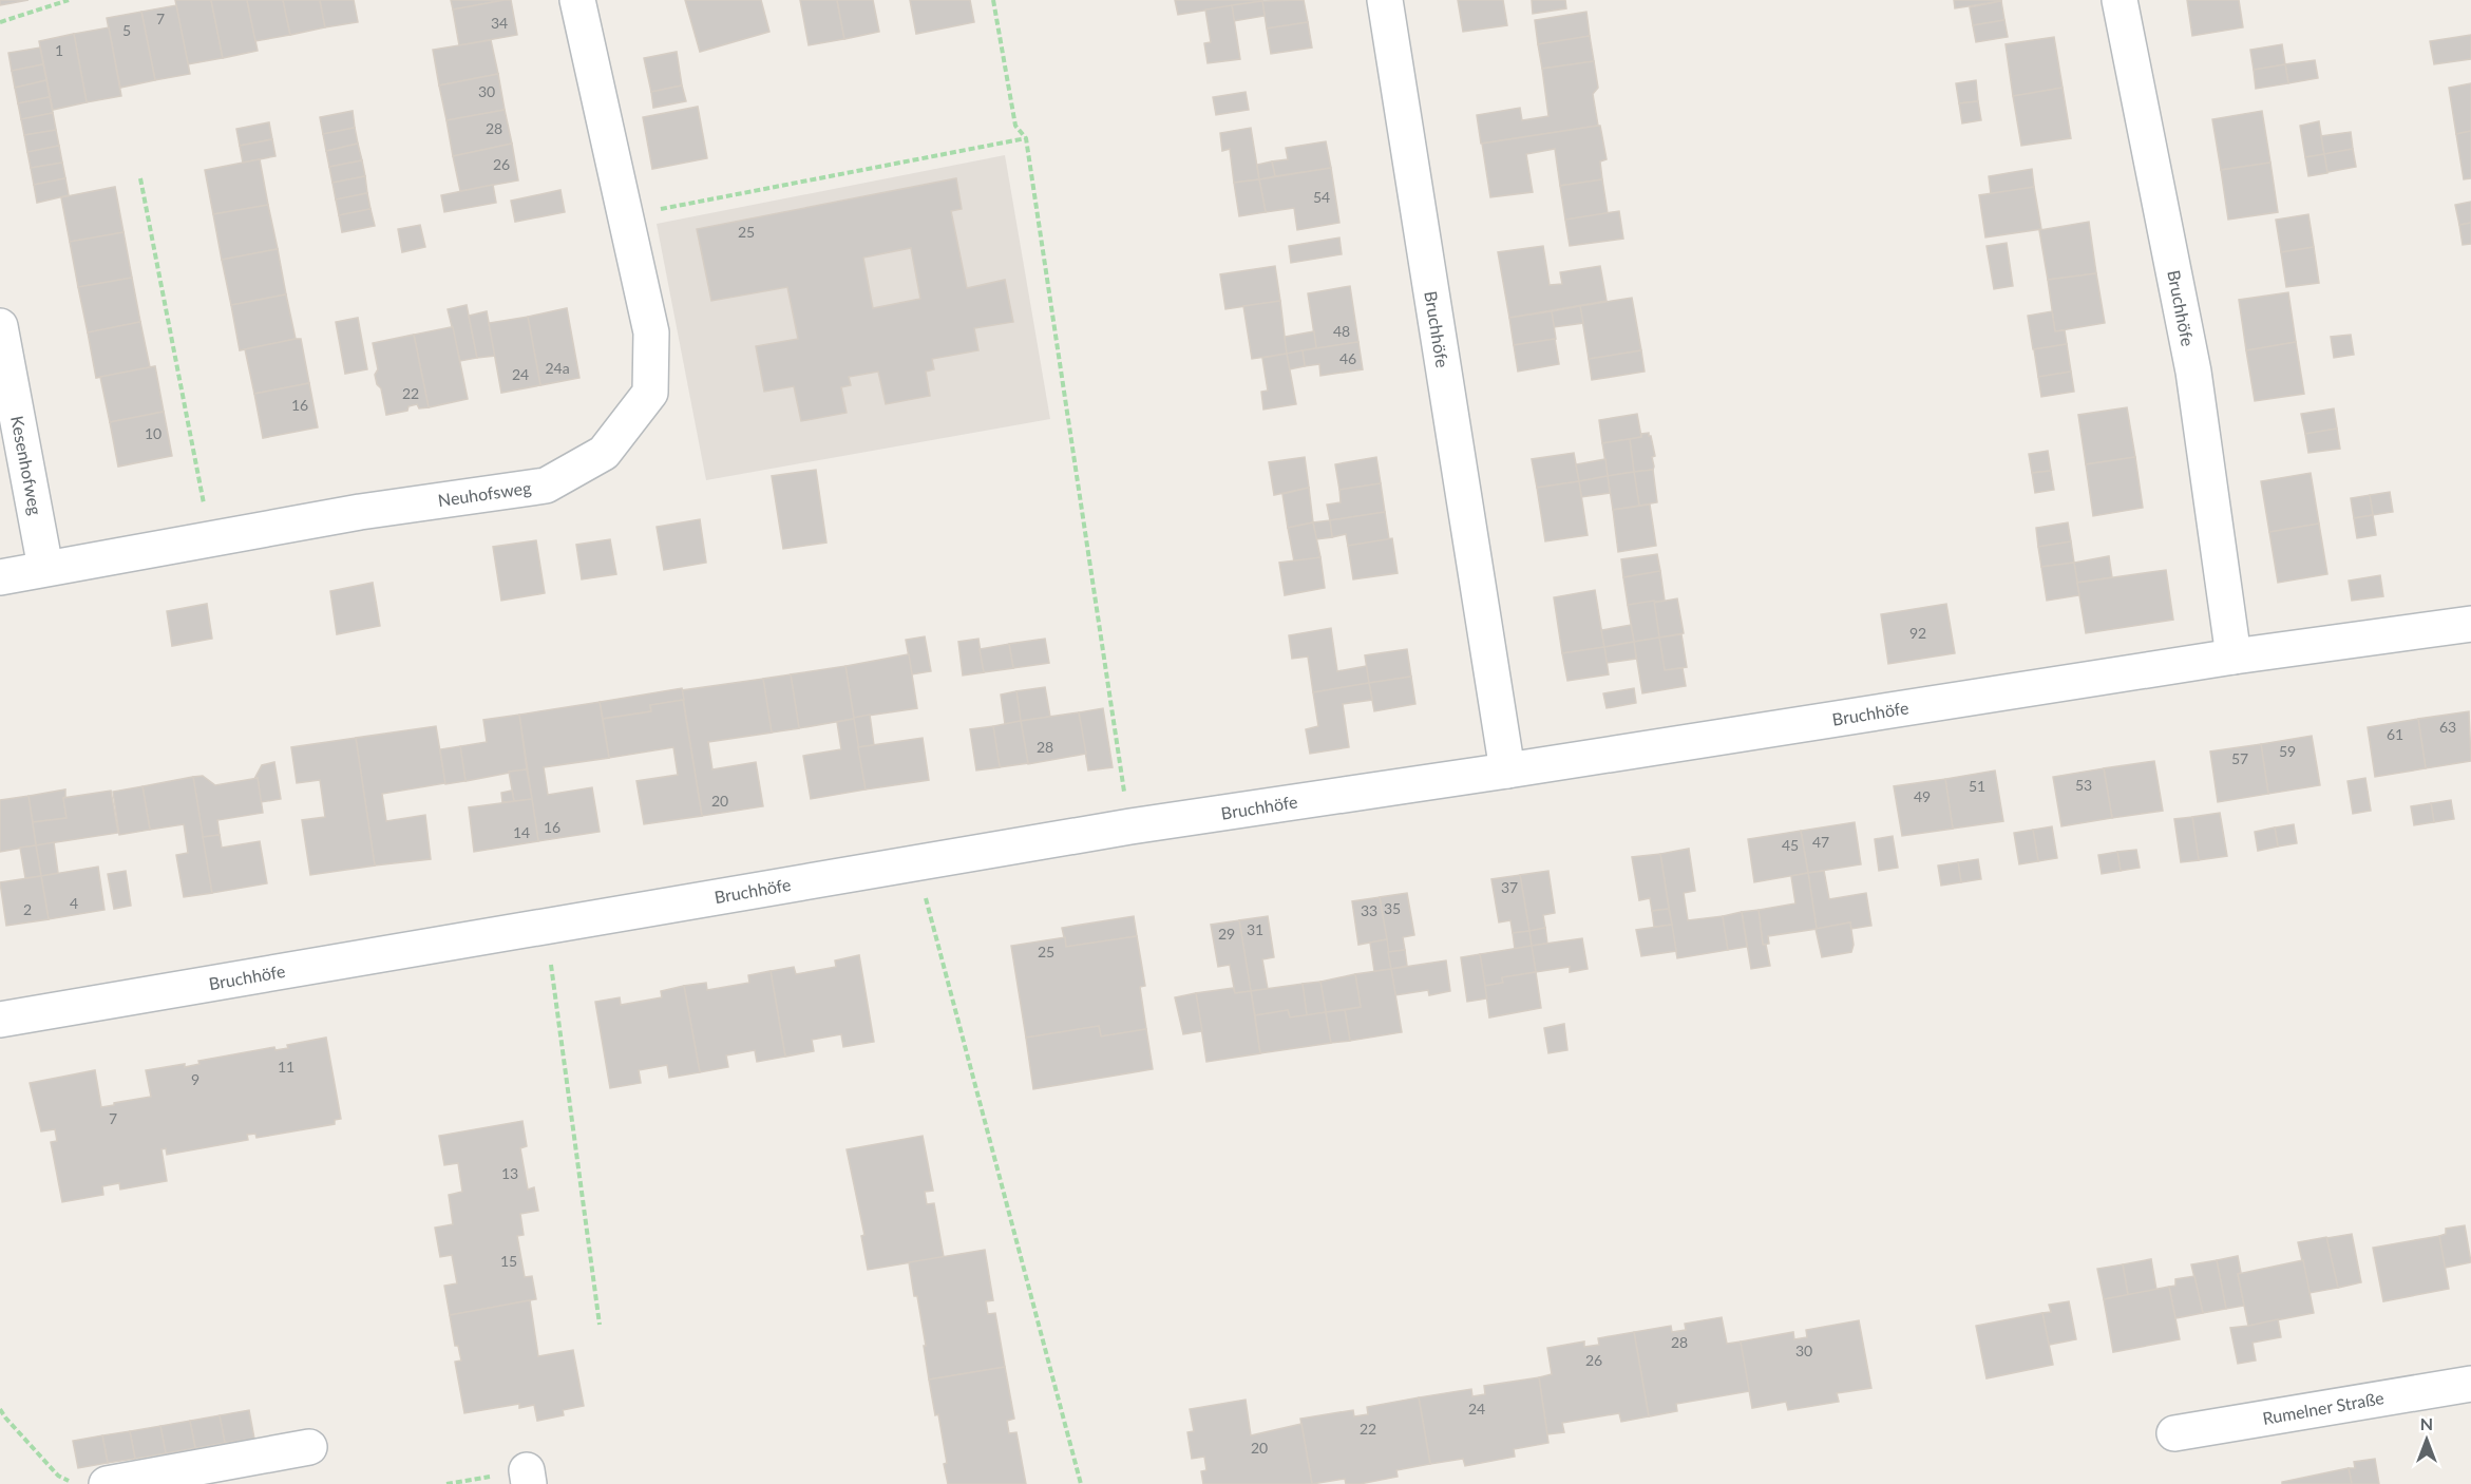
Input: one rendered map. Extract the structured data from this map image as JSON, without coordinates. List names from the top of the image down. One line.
{"streets":{"street":["Bruchhöfe","Kesenhofweg","Neuhofsweg","Rumelner Straße"]},"crossings":[["Kesenhofweg","Neuhofsweg"]],"house_numbers":["7","34","5","1","30","28","26","54","25","48","46","24a","24","22","16","10","92","63","61","28","59","57","53","51","49","20","16","14","47","45","37","4","35","2","33","31","29","25","11","9","7","13","15","28","30","26","24","22","20"],"north":"top"}
